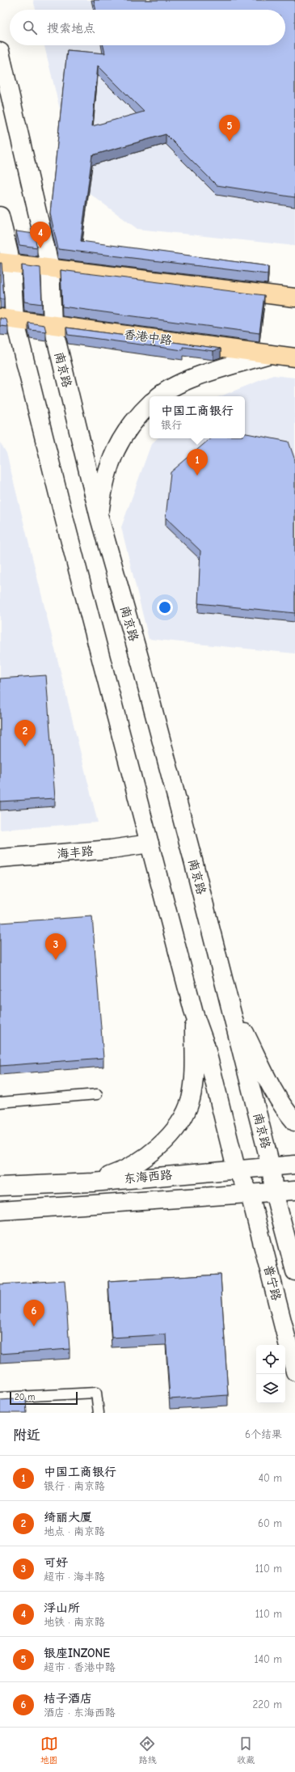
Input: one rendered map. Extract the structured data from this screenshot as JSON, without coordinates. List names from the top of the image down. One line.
{"streets":{"main road":["香港中路","南京路","海丰路","东海西路","普宁路"]},"crossings":[["香港中路","南京路"],["南京路","东海西路"],["南京路","普宁路"],["东海西路","普宁路"]],"scale_bar":"20 m","page":{"search":"搜索地点","pins":["5","4","1","2","3","6"],"popup":["中国工商银行","银行"],"scale":"20 m","heading":["附近","6个结果"],"list":[{"mark":"1","name":"中国工商银行","note":"银行 · 南京路","value":"40 m"},{"mark":"2","name":"绮丽大厦","note":"地点 · 南京路","value":"60 m"},{"mark":"3","name":"可好","note":"超市 · 海丰路","value":"110 m"},{"mark":"4","name":"浮山所","note":"地铁 · 南京路","value":"110 m"},{"mark":"5","name":"银座INZONE","note":"超市 · 香港中路","value":"140 m"},{"mark":"6","name":"桔子酒店","note":"酒店 · 东海西路","value":"220 m"}],"nav":["地图","路线","收藏"]}}
